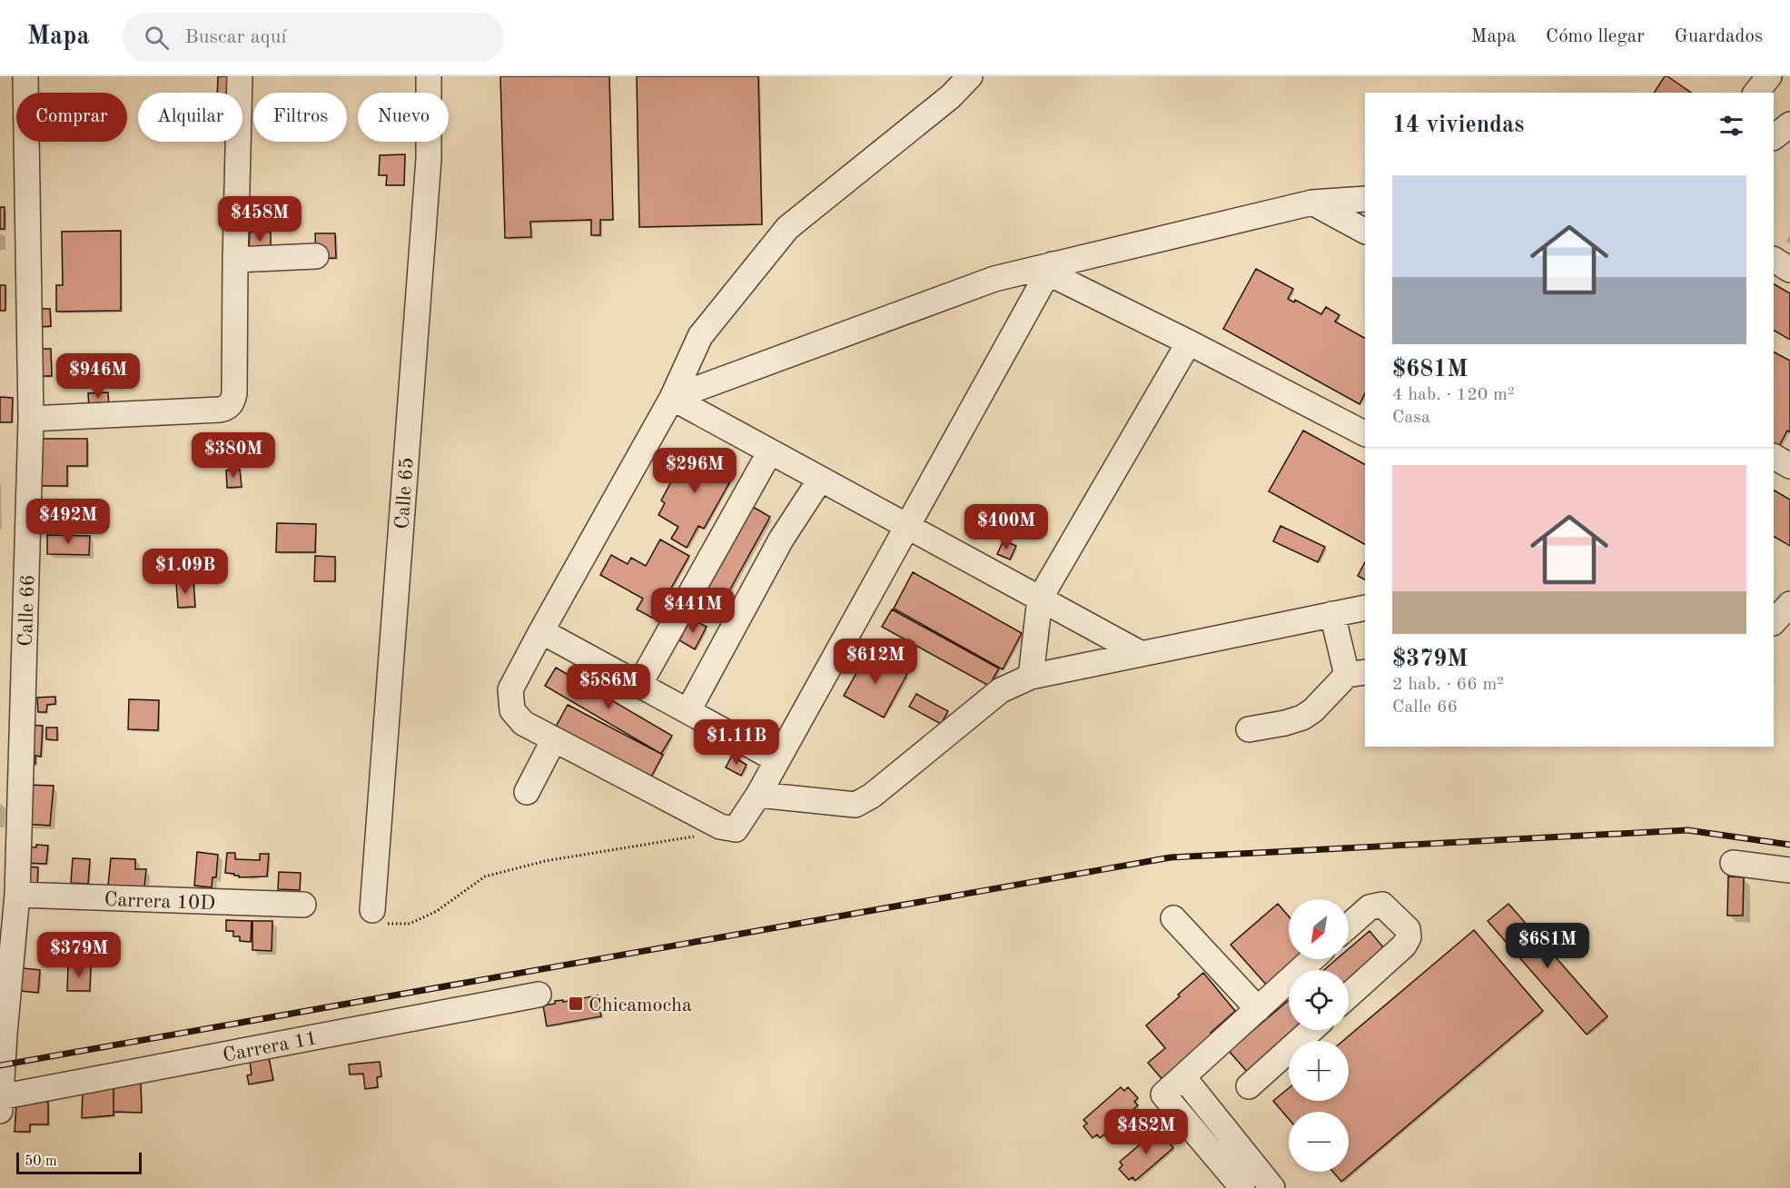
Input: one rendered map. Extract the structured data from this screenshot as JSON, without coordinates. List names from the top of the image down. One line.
{"streets":{"street":["Calle 65","Calle 66","Carrera 10D","Carrera 11"]},"crossings":[["Calle 66","Carrera 10D"],["Calle 66","Carrera 11"]],"places":{"transit":["Chicamocha"]},"scale_bar":"50 m","north":"bottom left","page":{"header":"Mapa","search":"Buscar aquí","nav":["Mapa","Cómo llegar","Guardados"],"chip":["Comprar","Alquilar","Filtros","Nuevo"],"heading":"14 viviendas","list":[{"name":"$681M","note":"4 hab. · 120 m² · Casa"},{"name":"$379M","note":"2 hab. · 66 m² · Calle 66"}],"price":["$458M","$946M","$380M","$296M","$492M","$400M","$1.09B","$441M","$612M","$586M","$1.11B","$681M","$379M","$482M"],"map_buttons":["+","−"],"scale":"50 m"}}
